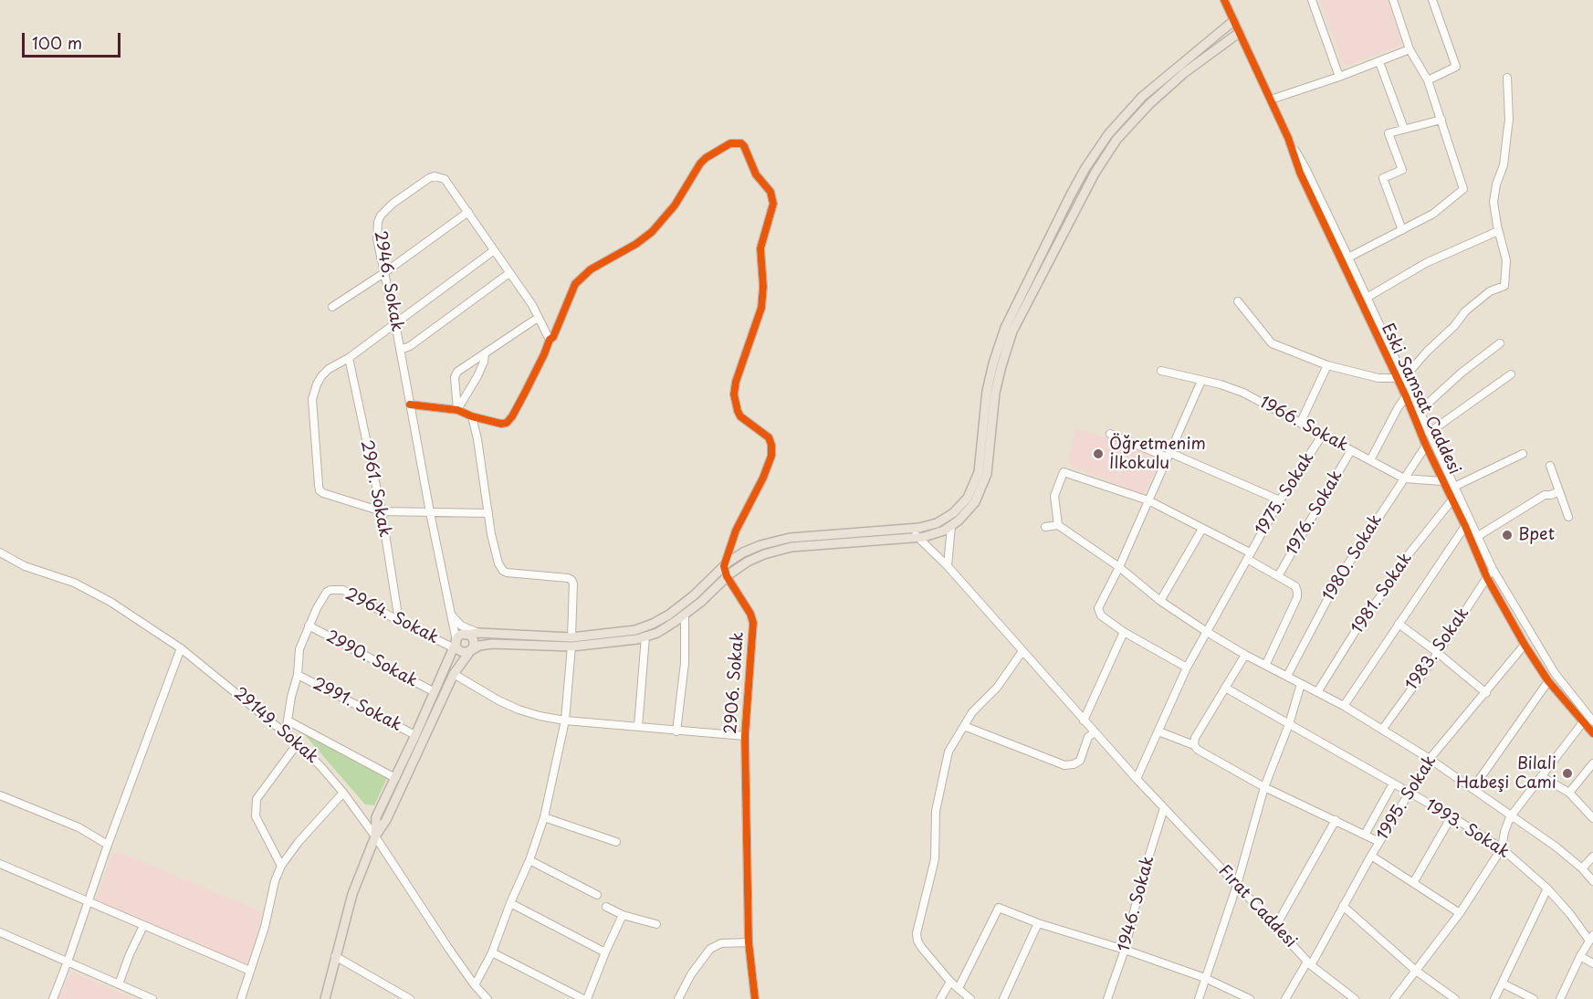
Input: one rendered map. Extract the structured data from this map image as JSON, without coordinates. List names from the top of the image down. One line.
{"streets":{"street":["2946. Sokak","Eski Samsat Caddesi","1966. Sokak","2961. Sokak","1975. Sokak","1976. Sokak","1980. Sokak","1981. Sokak","2964. Sokak","1983. Sokak","2990. Sokak","2906. Sokak","2991. Sokak","29149. Sokak","1995. Sokak","1993. Sokak","1946. Sokak","Fırat Caddesi"]},"crossings":[["2946. Sokak","2964. Sokak"],["Eski Samsat Caddesi","1966. Sokak"],["Eski Samsat Caddesi","1980. Sokak"],["Eski Samsat Caddesi","1981. Sokak"],["Eski Samsat Caddesi","1983. Sokak"],["Eski Samsat Caddesi","1995. Sokak"],["1966. Sokak","1975. Sokak"],["1966. Sokak","1976. Sokak"],["1966. Sokak","1980. Sokak"],["2961. Sokak","2964. Sokak"],["1975. Sokak","Fırat Caddesi"],["2964. Sokak","2990. Sokak"],["2964. Sokak","2991. Sokak"],["2964. Sokak","29149. Sokak"],["1995. Sokak","1993. Sokak"],["1995. Sokak","Fırat Caddesi"],["1946. Sokak","Fırat Caddesi"]],"places":["Öğretmenim İlkokulu","Bpet","Bilali Habeşi Cami"],"scale_bar":"100 m"}
